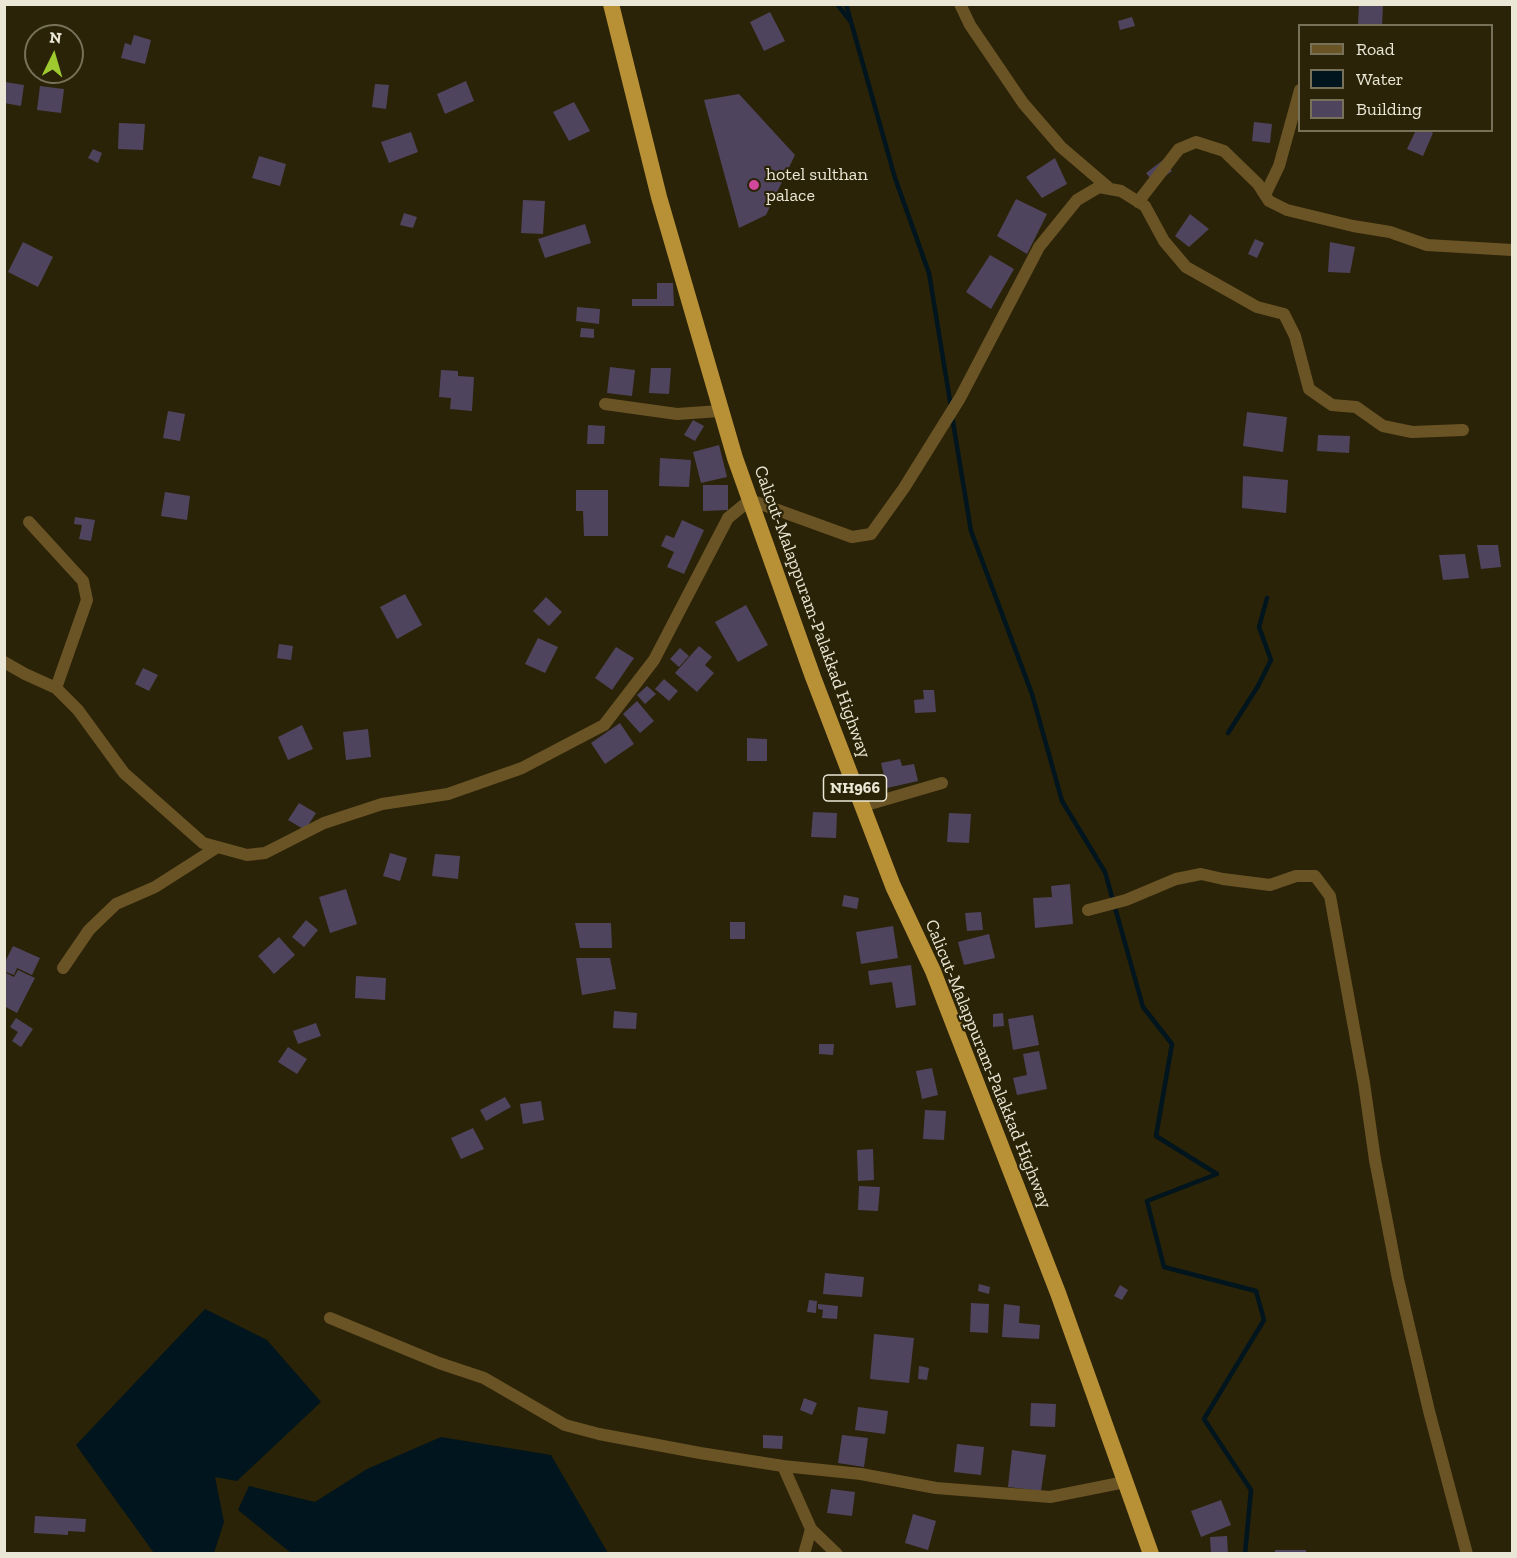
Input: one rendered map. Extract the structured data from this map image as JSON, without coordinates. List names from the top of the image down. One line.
{"streets":{"highway":["Calicut-Malappuram-Palakkad Highway","NH966"]},"places":["hotel sulthan palace"],"legend":["Road","Water","Building"],"north":"top"}
